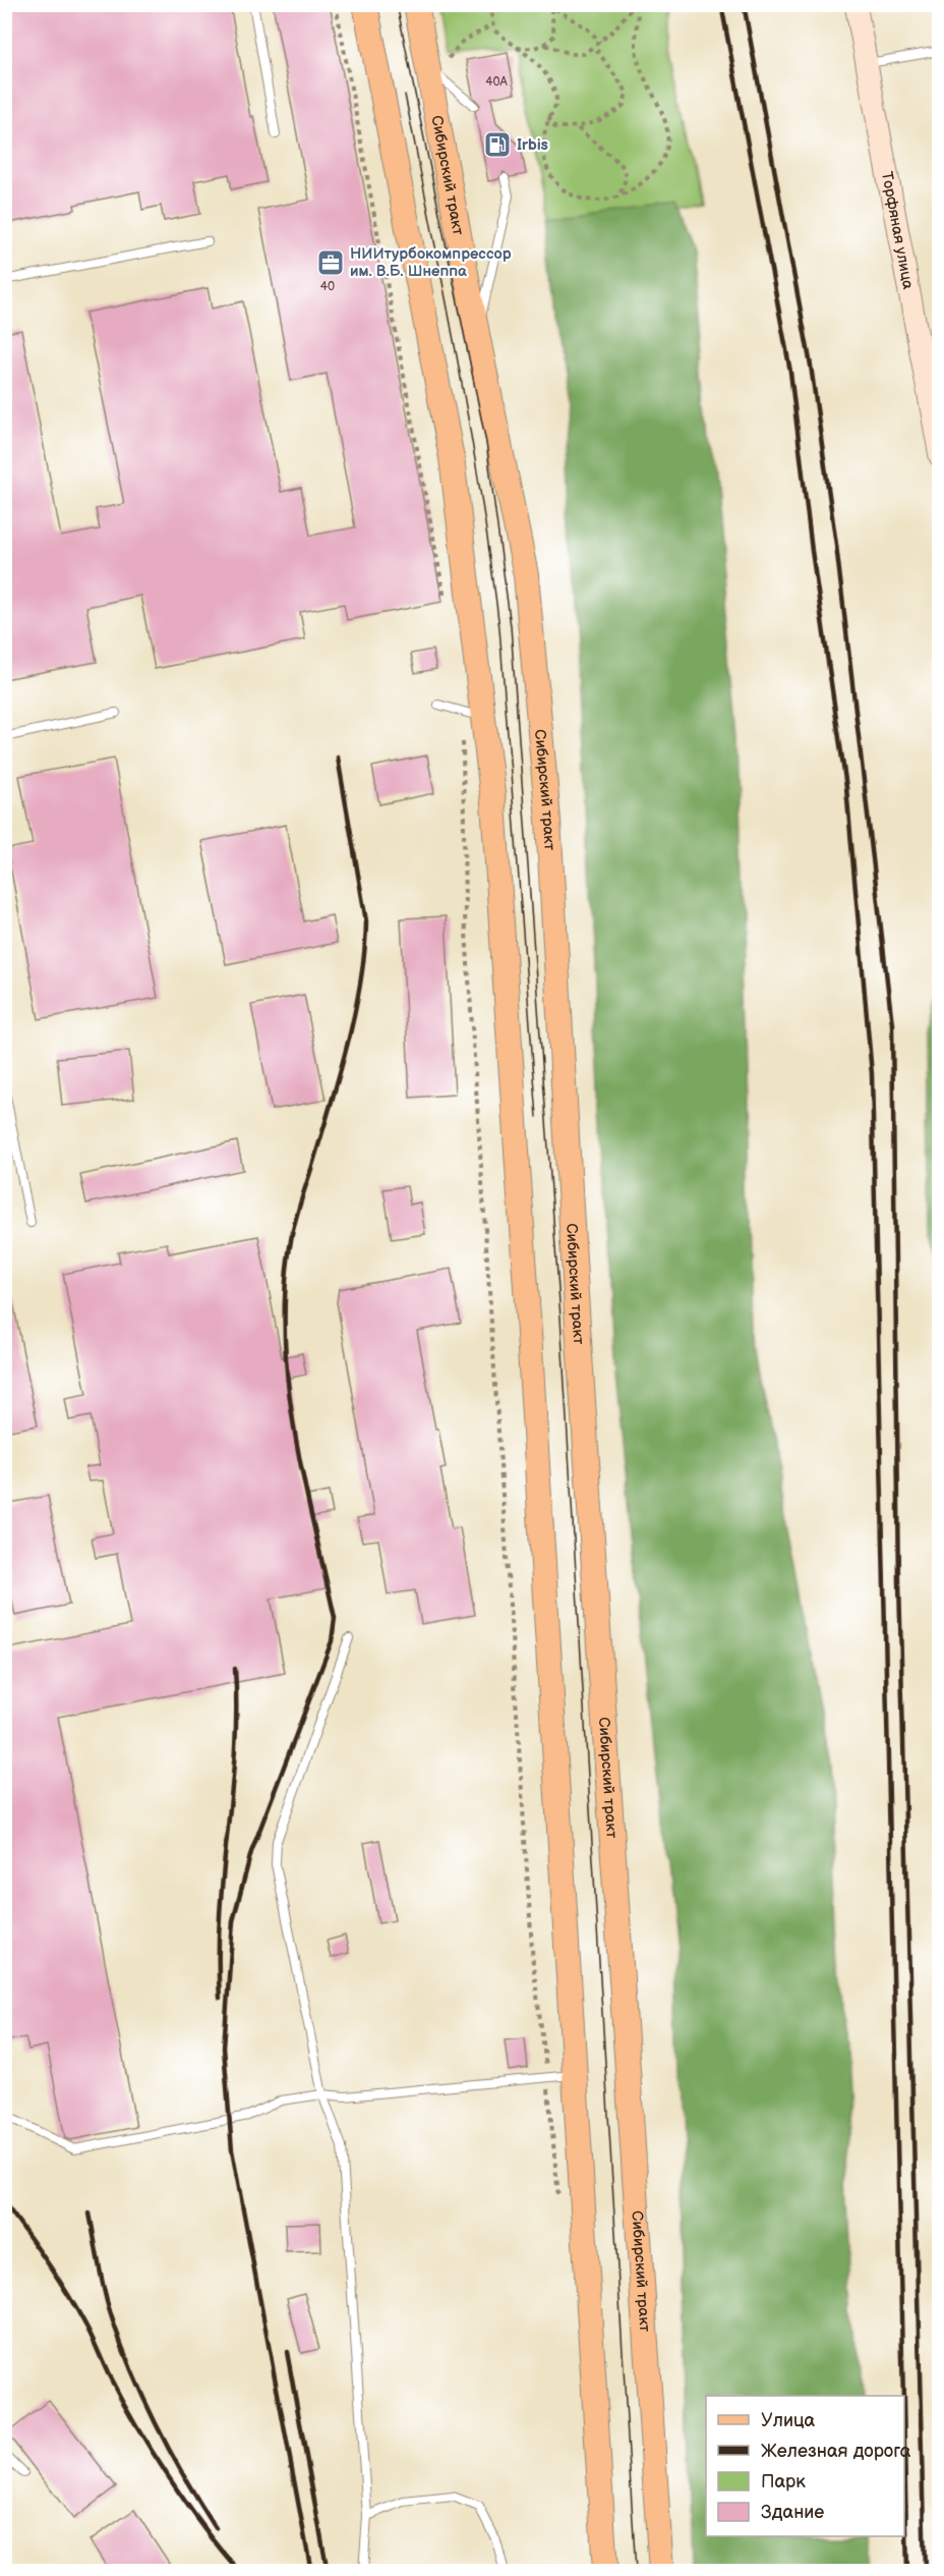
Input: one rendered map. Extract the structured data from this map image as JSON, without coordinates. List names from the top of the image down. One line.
{"streets":{"main road":["Сибирский тракт"],"street":["Торфяная улица"]},"places":{"fuel station":["Irbis"],"office":["НИИтурбокомпрессор им. В.Б. Шнеппа"]},"house_numbers":["40А","40"],"legend":["Улица","Железная дорога","Парк","Здание"]}
